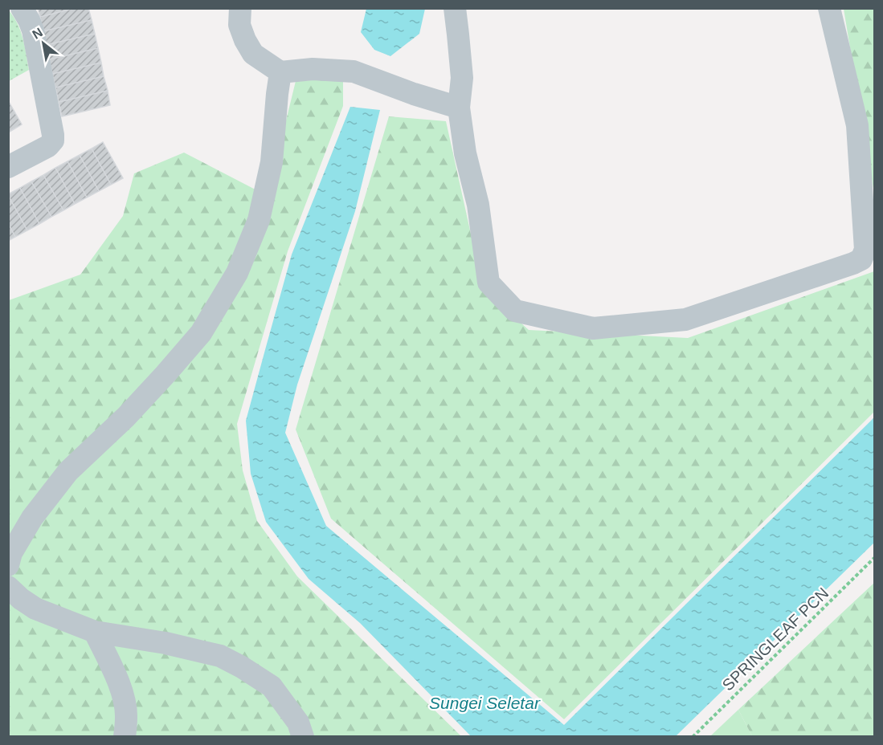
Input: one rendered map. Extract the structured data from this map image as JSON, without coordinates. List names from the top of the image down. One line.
{"streets":{"path":["SPRINGLEAF PCN"]},"water":["Sungei Seletar"],"north":"top left"}
